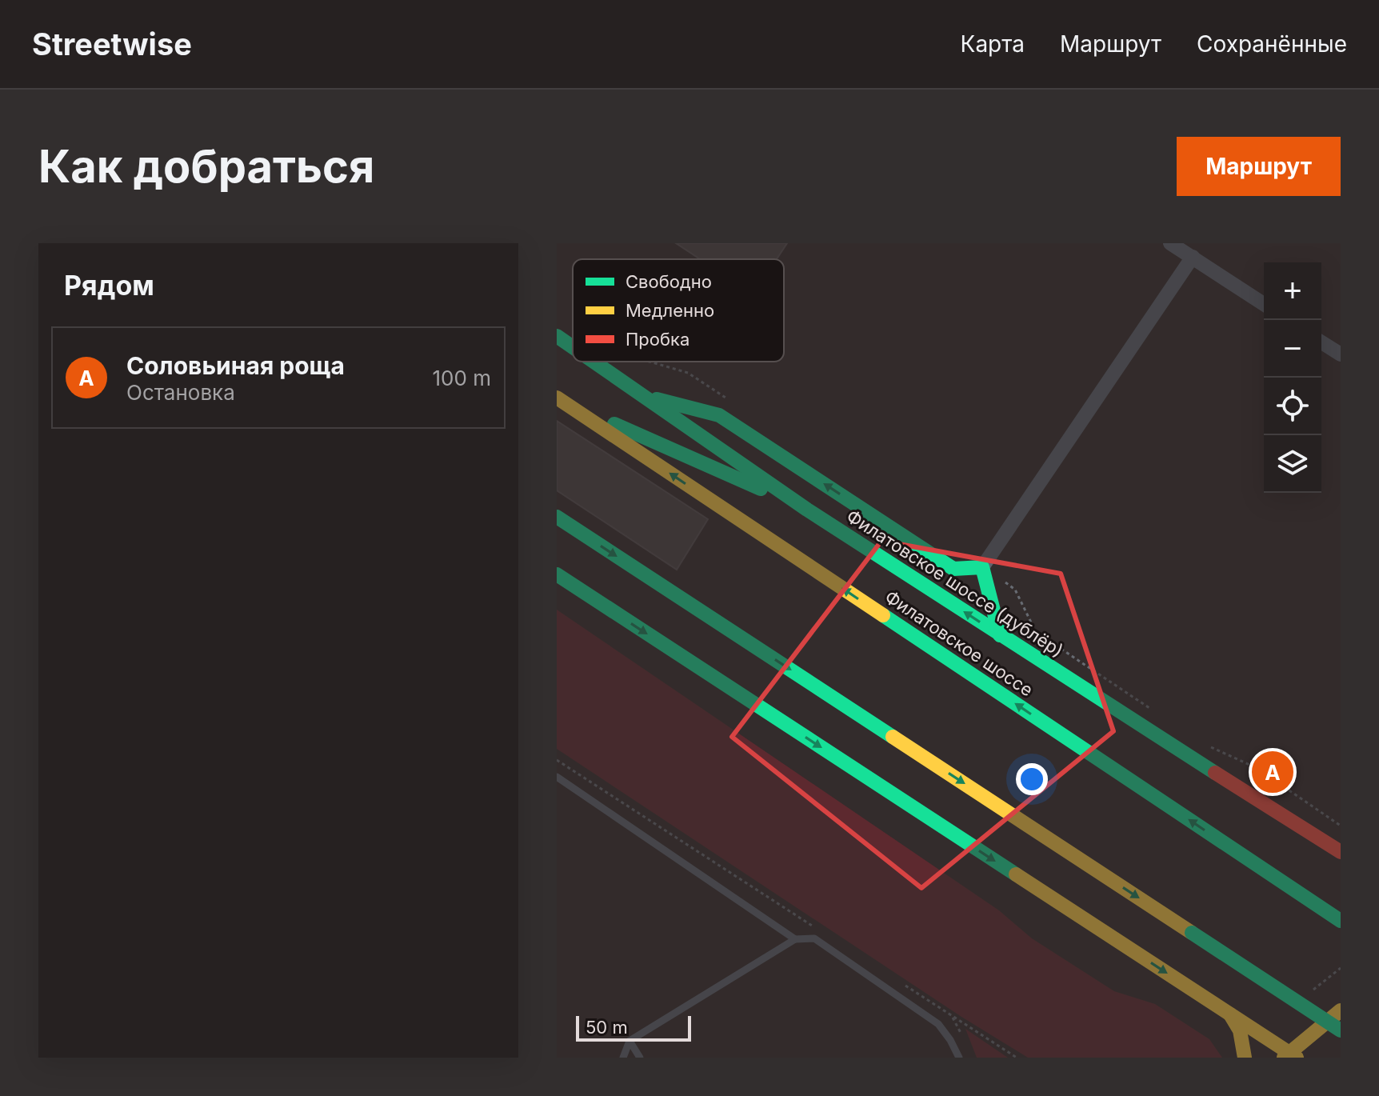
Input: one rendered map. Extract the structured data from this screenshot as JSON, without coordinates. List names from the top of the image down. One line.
{"streets":{"main road":["Филатовское шоссе (дублёр)","Филатовское шоссе"]},"legend":["Свободно","Медленно","Пробка"],"scale_bar":"50 m","page":{"header":"Streetwise","nav":["Карта","Маршрут","Сохранённые"],"buttons":"Маршрут","title":"Как добраться","heading":"Рядом","map_buttons":["+","−"],"list":[{"mark":"A","name":"Соловьиная роща","note":"Остановка","value":"100 m"}],"pins":"A","scale":"50 m"}}
